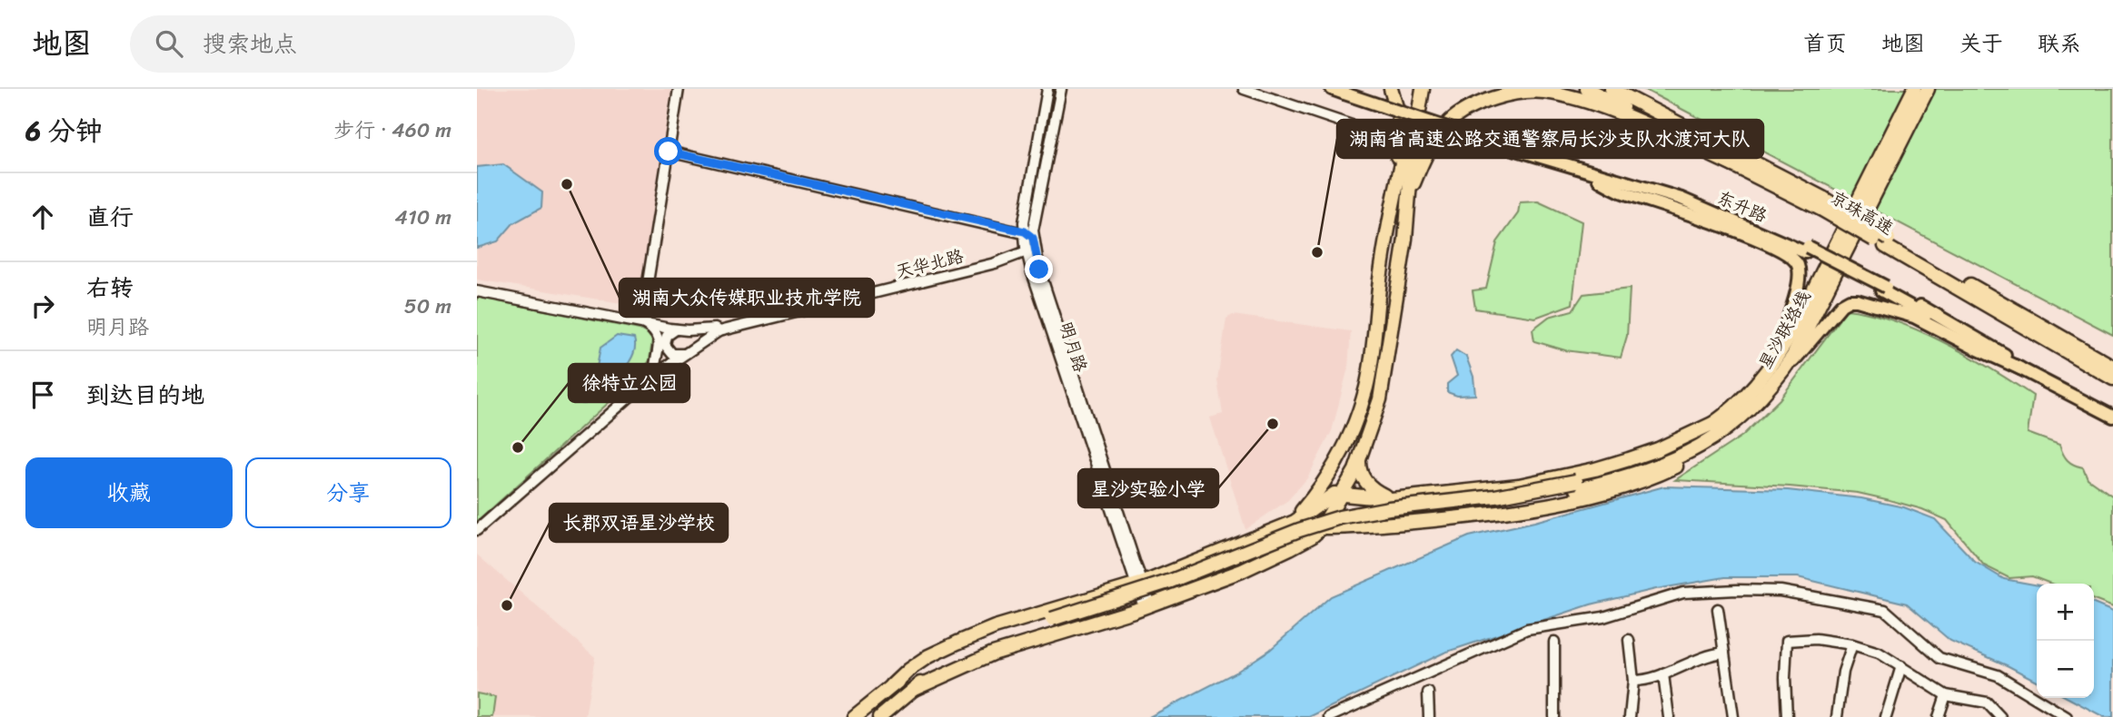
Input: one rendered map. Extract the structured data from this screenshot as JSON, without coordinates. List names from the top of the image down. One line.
{"streets":{"highway":["京珠高速","星沙联络线"],"main road":["东升路"],"street":["天华北路","明月路"]},"crossings":[["天华北路","明月路"]],"places":["湖南大众传媒职业技术学院","湖南省高速公路交通警察局长沙支队水渡河大队","星沙实验小学","徐特立公园","长郡双语星沙学校"],"page":{"header":"地图","search":"搜索地点","nav":["首页","地图","关于","联系"],"heading":["6 分钟","步行 · 460 m"],"list":[["直行","410 m"],["右转","明月路","50 m"],"到达目的地"],"buttons":["收藏","分享"],"map_buttons":["+","−"]}}
